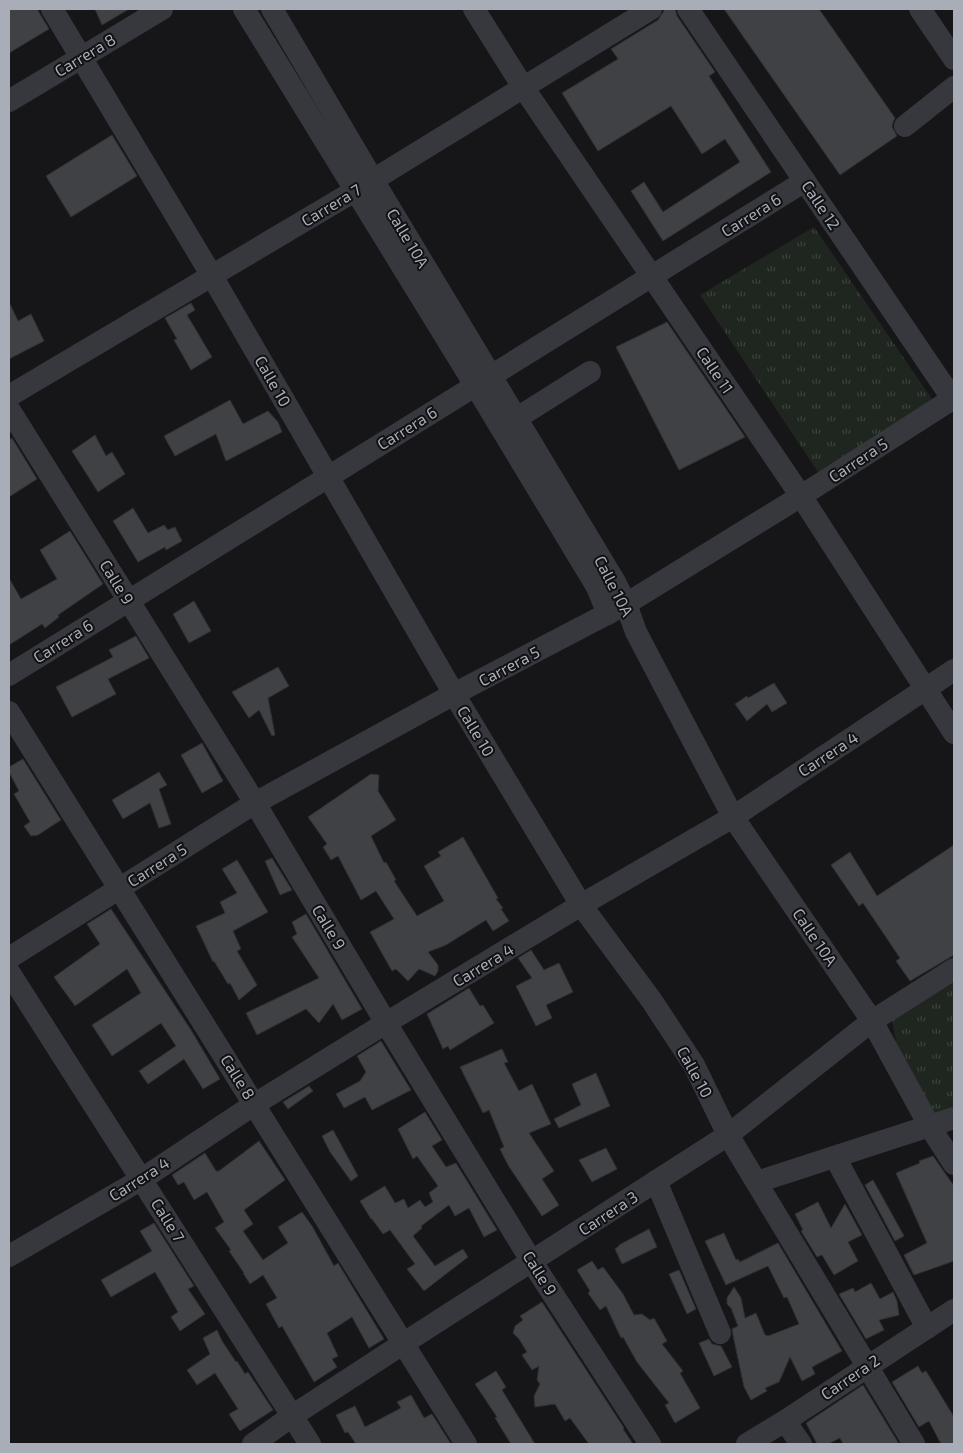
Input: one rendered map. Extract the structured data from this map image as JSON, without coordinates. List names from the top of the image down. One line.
{"streets":{"street":["Carrera 8","Carrera 7","Calle 12","Carrera 6","Calle 10A","Calle 11","Calle 10","Carrera 5","Calle 9","Carrera 4","Calle 8","Carrera 3","Calle 7","Carrera 2"]},"crossings":[["Carrera 8","Calle 10"],["Carrera 7","Calle 10A"],["Carrera 7","Calle 11"],["Carrera 7","Calle 10"],["Calle 12","Carrera 6"],["Calle 12","Carrera 5"],["Carrera 6","Calle 10A"],["Carrera 6","Calle 11"],["Carrera 6","Calle 10"],["Carrera 6","Calle 9"],["Calle 10A","Carrera 5"],["Calle 10A","Carrera 4"],["Calle 10A","Carrera 3"],["Calle 11","Carrera 5"],["Calle 11","Carrera 4"],["Calle 10","Carrera 5"],["Calle 10","Carrera 4"],["Calle 10","Carrera 3"],["Calle 10","Carrera 2"],["Carrera 5","Calle 9"],["Carrera 5","Calle 8"],["Calle 9","Carrera 4"],["Calle 9","Carrera 3"],["Carrera 4","Calle 8"],["Carrera 4","Calle 7"],["Calle 8","Carrera 3"],["Carrera 3","Calle 7"]]}
